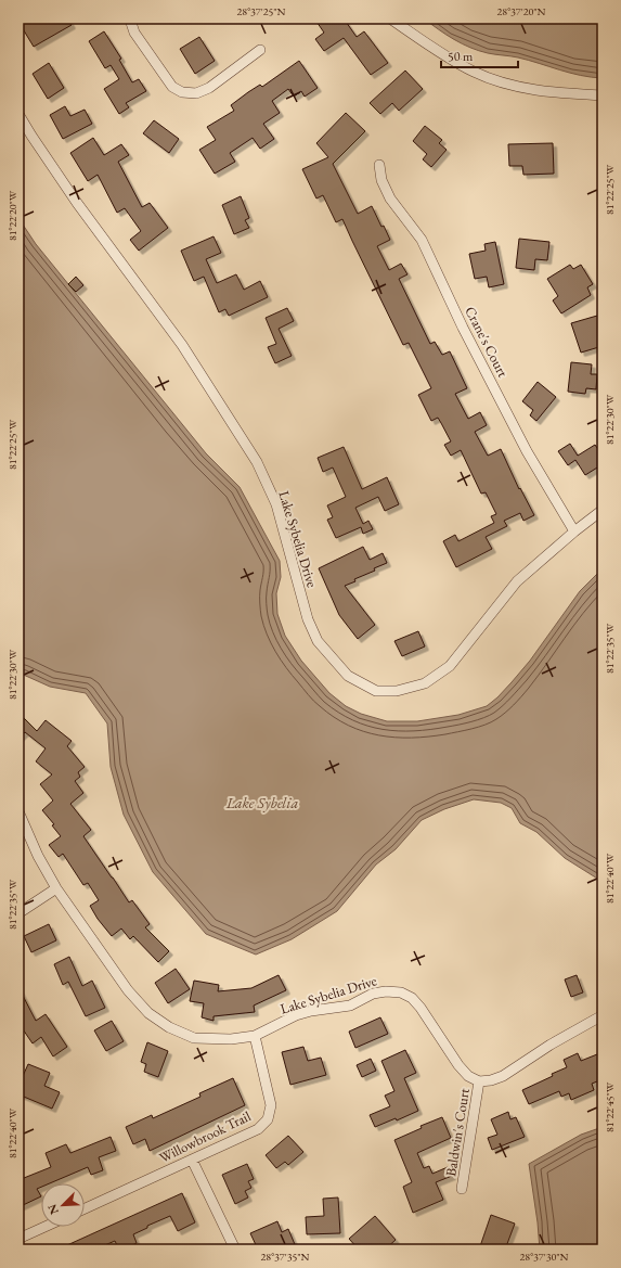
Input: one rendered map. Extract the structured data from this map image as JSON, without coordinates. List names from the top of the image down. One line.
{"streets":{"street":["Crane's Court","Lake Sybelia Drive","Baldwin's Court","Willowbrook Trail"]},"crossings":[["Crane's Court","Lake Sybelia Drive"],["Lake Sybelia Drive","Baldwin's Court"],["Lake Sybelia Drive","Willowbrook Trail"]],"water":["Lake Sybelia"],"scale_bar":"50 m","north":"bottom left","coordinates":["28°37'25\"N","28°37'20\"N","81°22'25\"W","81°22'20\"W","81°22'30\"W","81°22'35\"W","81°22'40\"W","81°22'45\"W","28°37'35\"N","28°37'30\"N"]}
